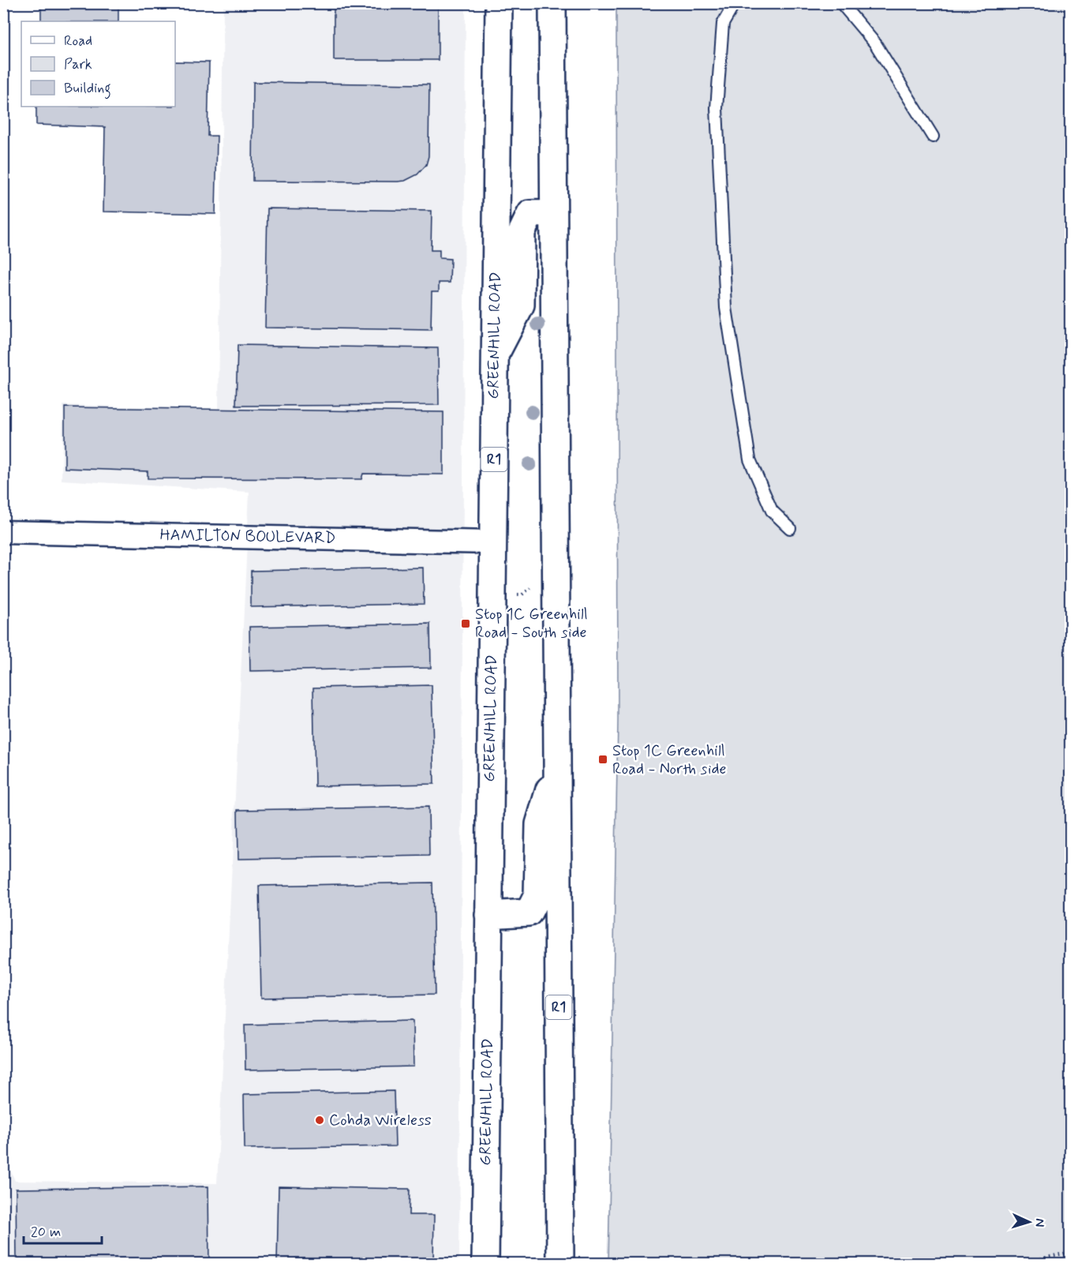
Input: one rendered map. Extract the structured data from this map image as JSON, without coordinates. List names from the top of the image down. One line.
{"streets":{"highway":["GREENHILL ROAD","R1"],"street":["HAMILTON BOULEVARD"]},"crossings":[["GREENHILL ROAD","HAMILTON BOULEVARD"]],"places":{"transit":["Stop 1C Greenhill Road - South side","Stop 1C Greenhill Road - North side"],"other":["Cohda Wireless"]},"legend":["Road","Park","Building"],"scale_bar":"20 m","north":"right"}
